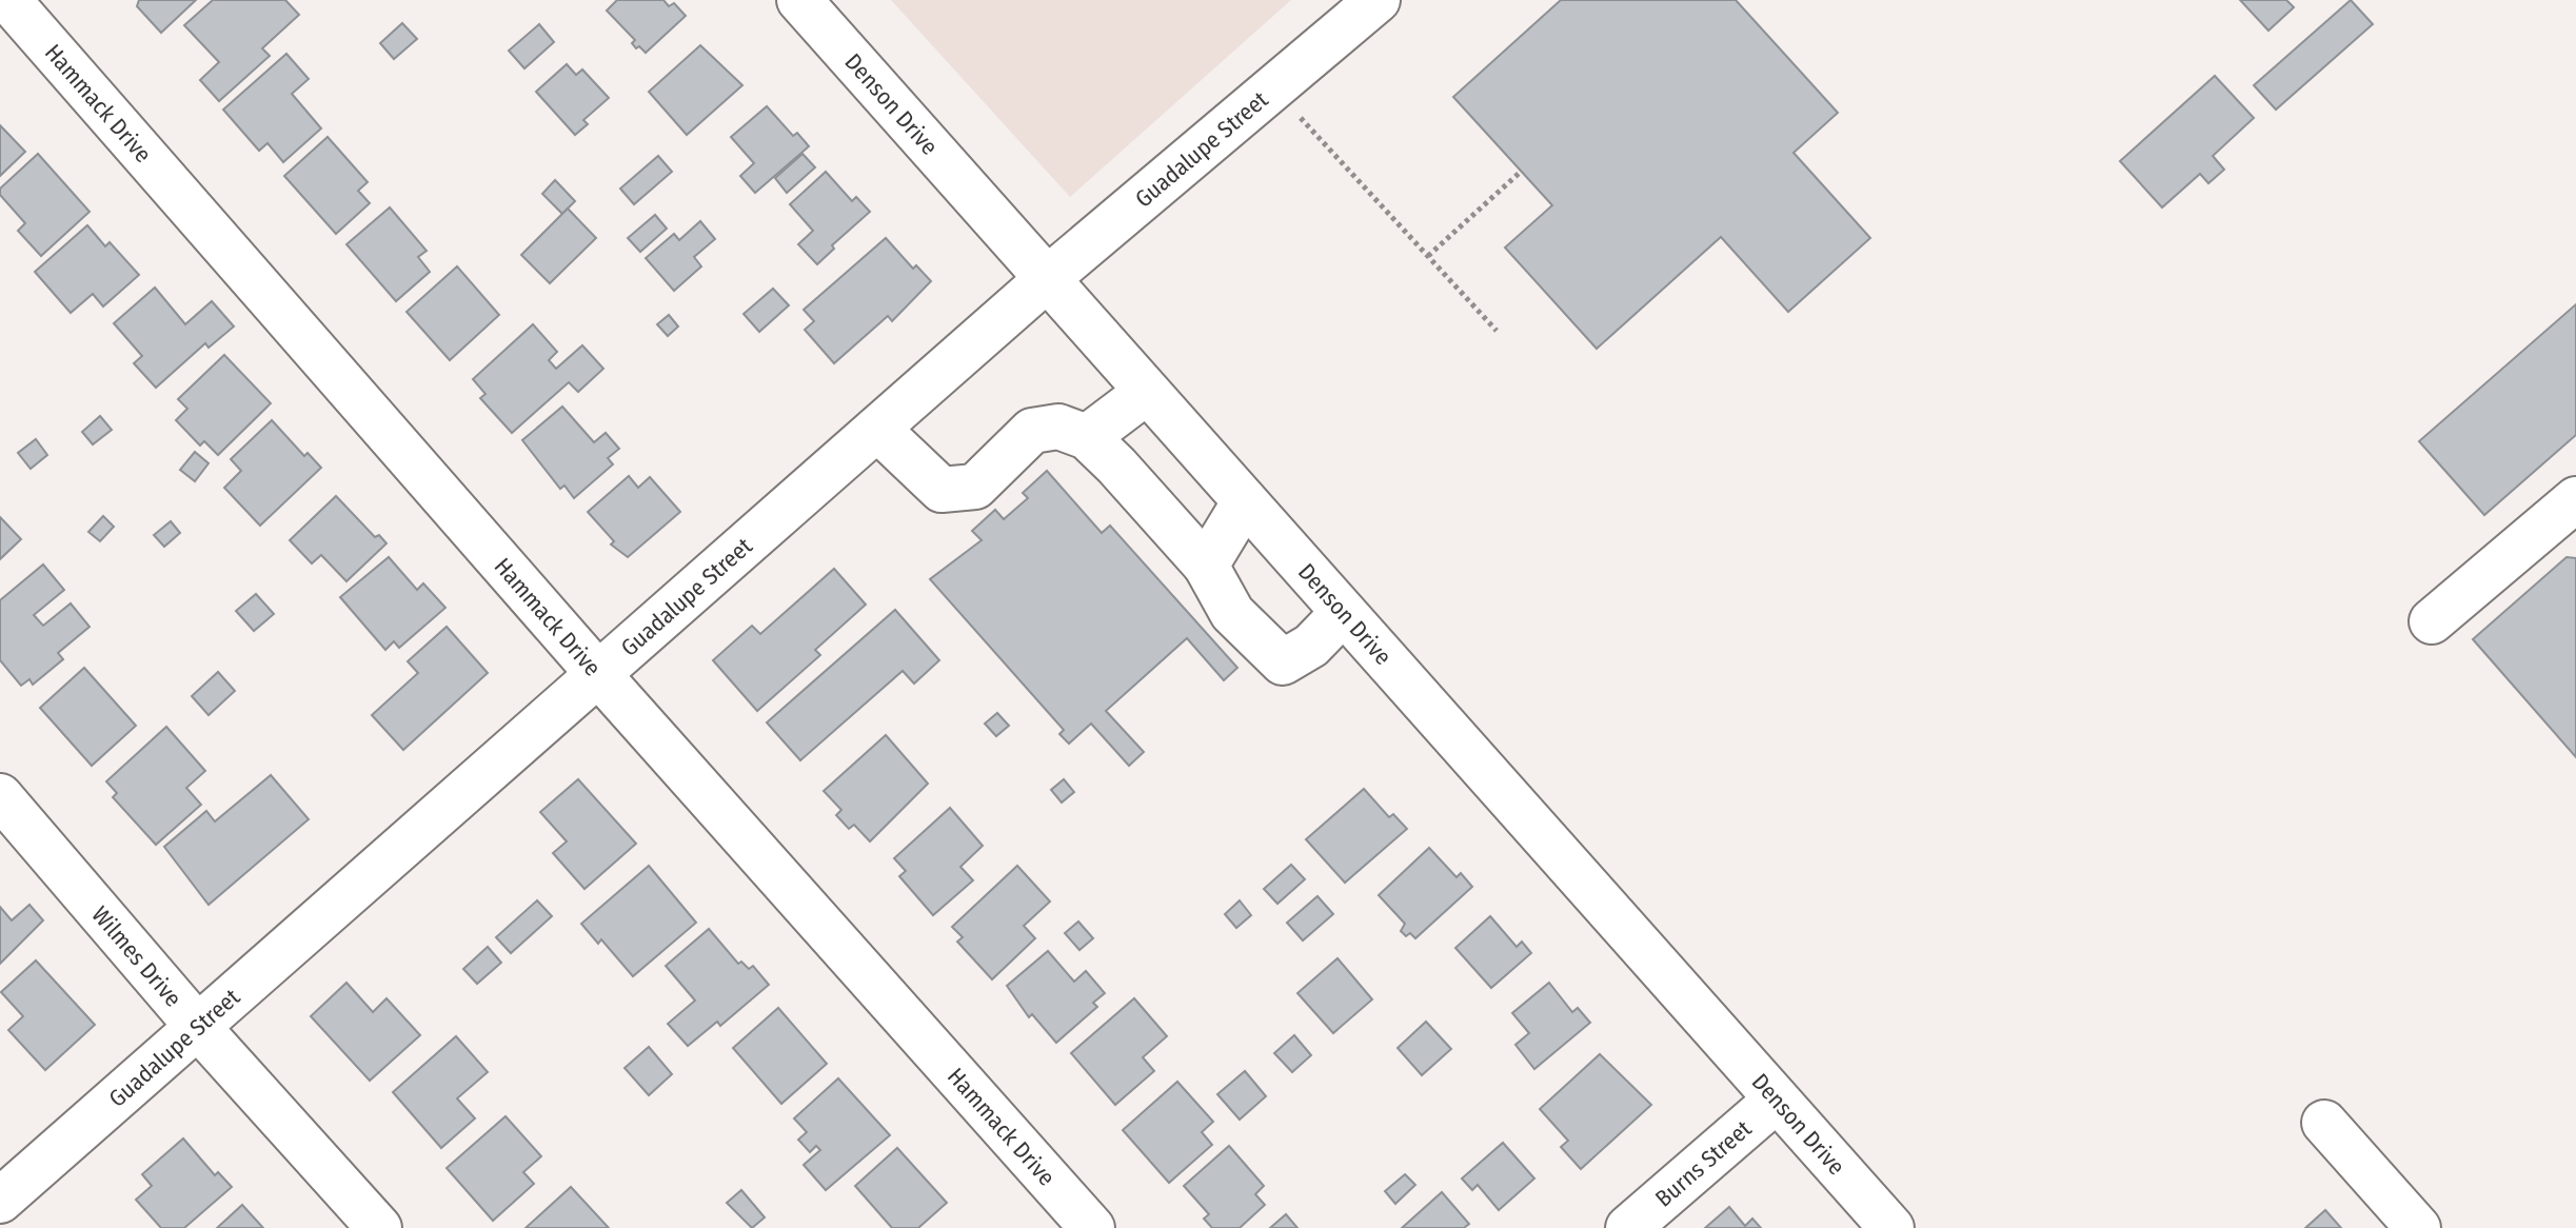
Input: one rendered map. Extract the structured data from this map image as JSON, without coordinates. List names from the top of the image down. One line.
{"streets":{"street":["Hammack Drive","Denson Drive","Guadalupe Street","Wilmes Drive","Burns Street"]},"crossings":[["Hammack Drive","Guadalupe Street"],["Denson Drive","Guadalupe Street"],["Denson Drive","Burns Street"],["Guadalupe Street","Wilmes Drive"]]}
